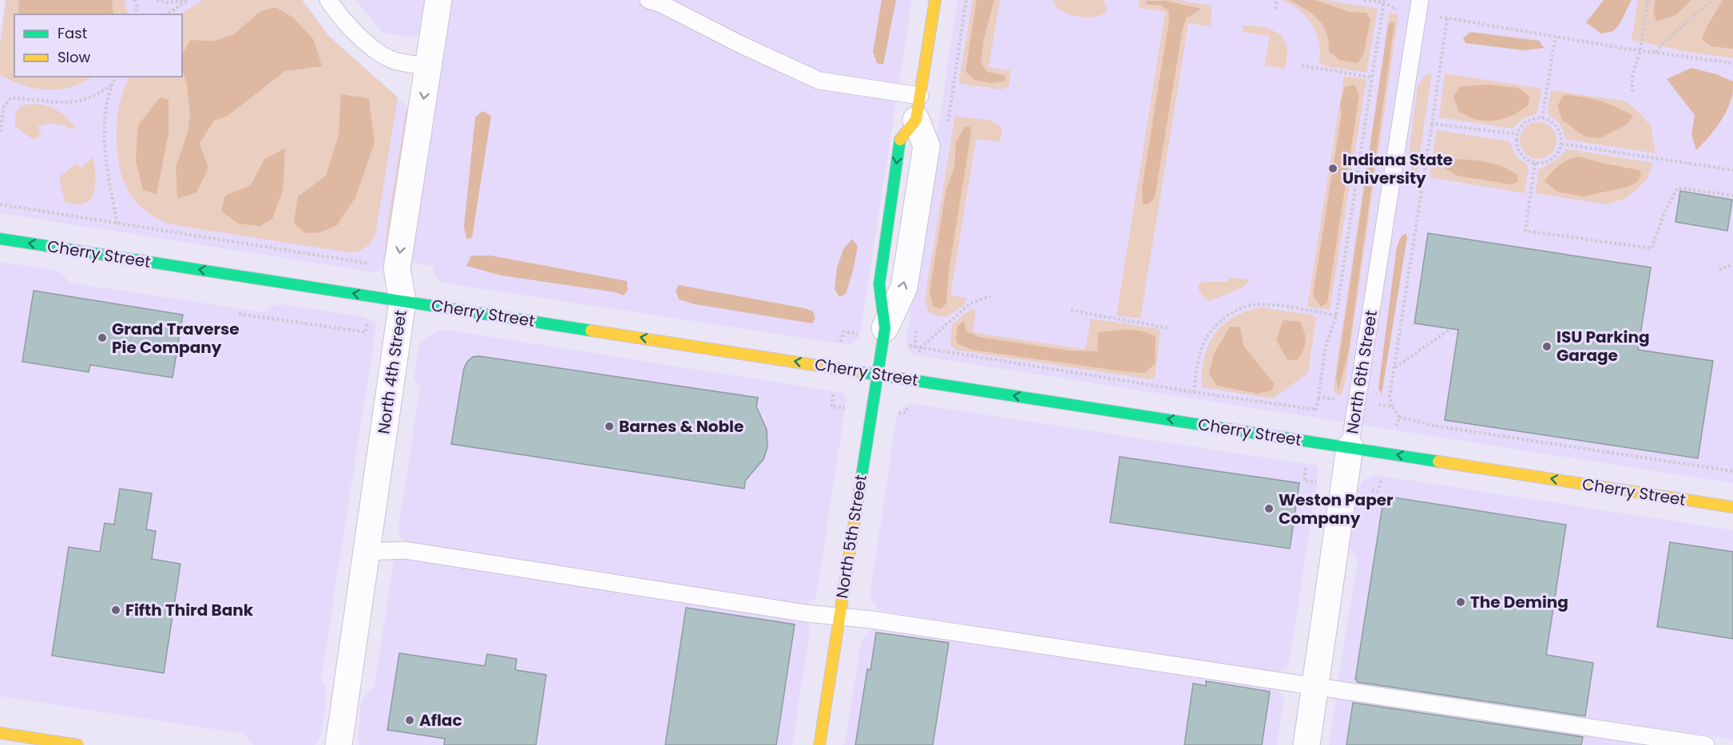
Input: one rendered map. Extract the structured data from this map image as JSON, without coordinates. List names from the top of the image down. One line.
{"streets":{"main road":["Cherry Street","North 5th Street"],"street":["North 4th Street","North 6th Street"]},"crossings":[["Cherry Street","North 4th Street"],["Cherry Street","North 6th Street"],["Cherry Street","North 5th Street"]],"one_way":["Cherry Street"],"places":["Indiana State University","Grand Traverse Pie Company","ISU Parking Garage","Barnes & Noble","Weston Paper Company","The Deming","Fifth Third Bank","Aflac"],"legend":["Fast","Slow"]}
